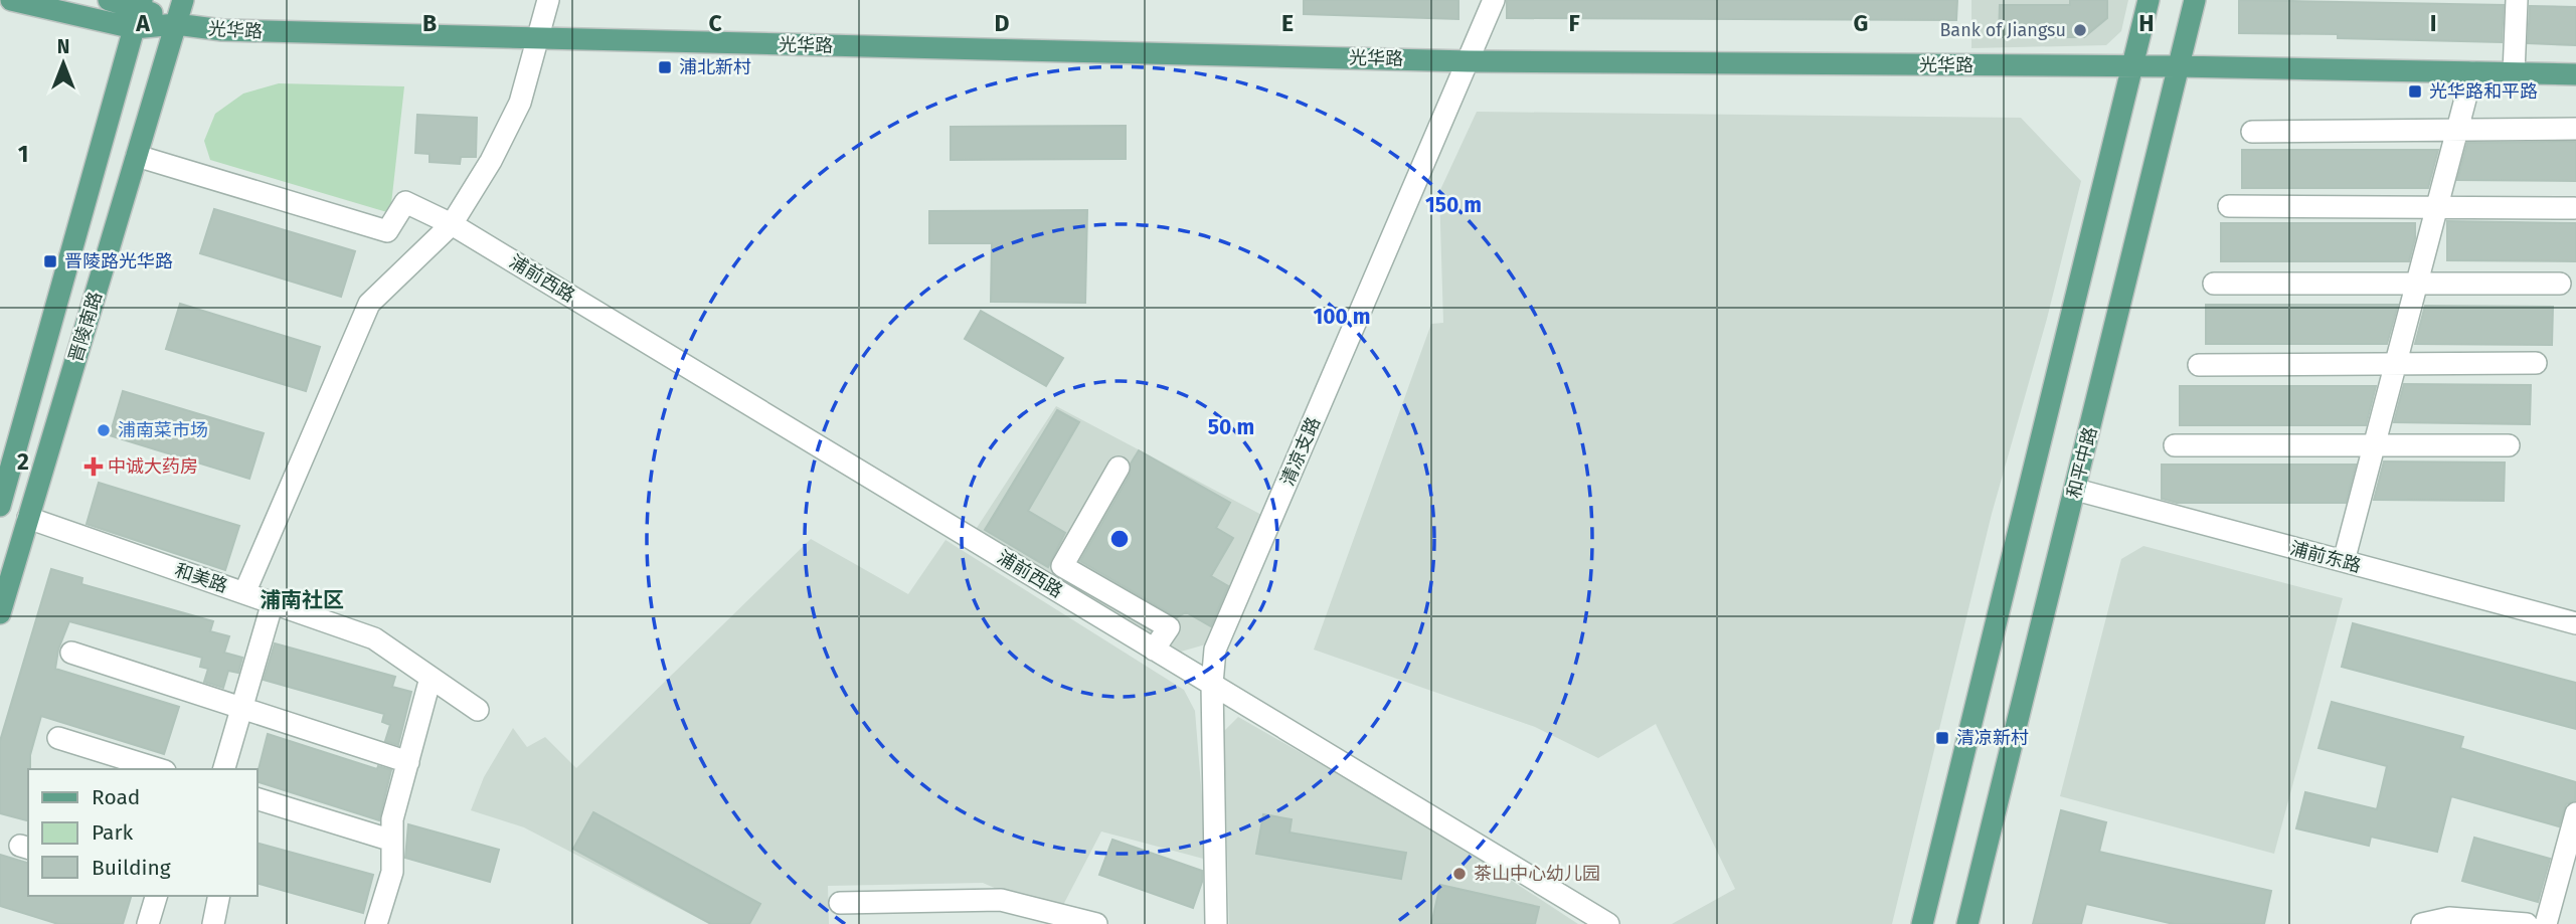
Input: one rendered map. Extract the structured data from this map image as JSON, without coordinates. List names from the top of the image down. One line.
{"streets":{"main road":["光华路","晋陵南路","和平中路"],"street":["浦前西路","清凉支路","浦前东路","和美路"]},"crossings":[["光华路","晋陵南路"],["光华路","清凉支路"],["光华路","和平中路"],["浦前西路","晋陵南路"],["浦前西路","清凉支路"],["晋陵南路","和美路"],["和平中路","浦前东路"]],"districts":["浦南社区"],"places":{"other":["Bank of Jiangsu","浦南菜市场","茶山中心幼儿园"],"transit":["浦北新村","光华路和平路","晋陵路光华路","清凉新村"],"health":["中诚大药房"]},"legend":["Road","Park","Building"],"north":"top","grid":{"columns":["A","B","C","D","E","F","G","H","I"],"rows":["1","2"]},"rings":["150 m","100 m","50 m"]}
